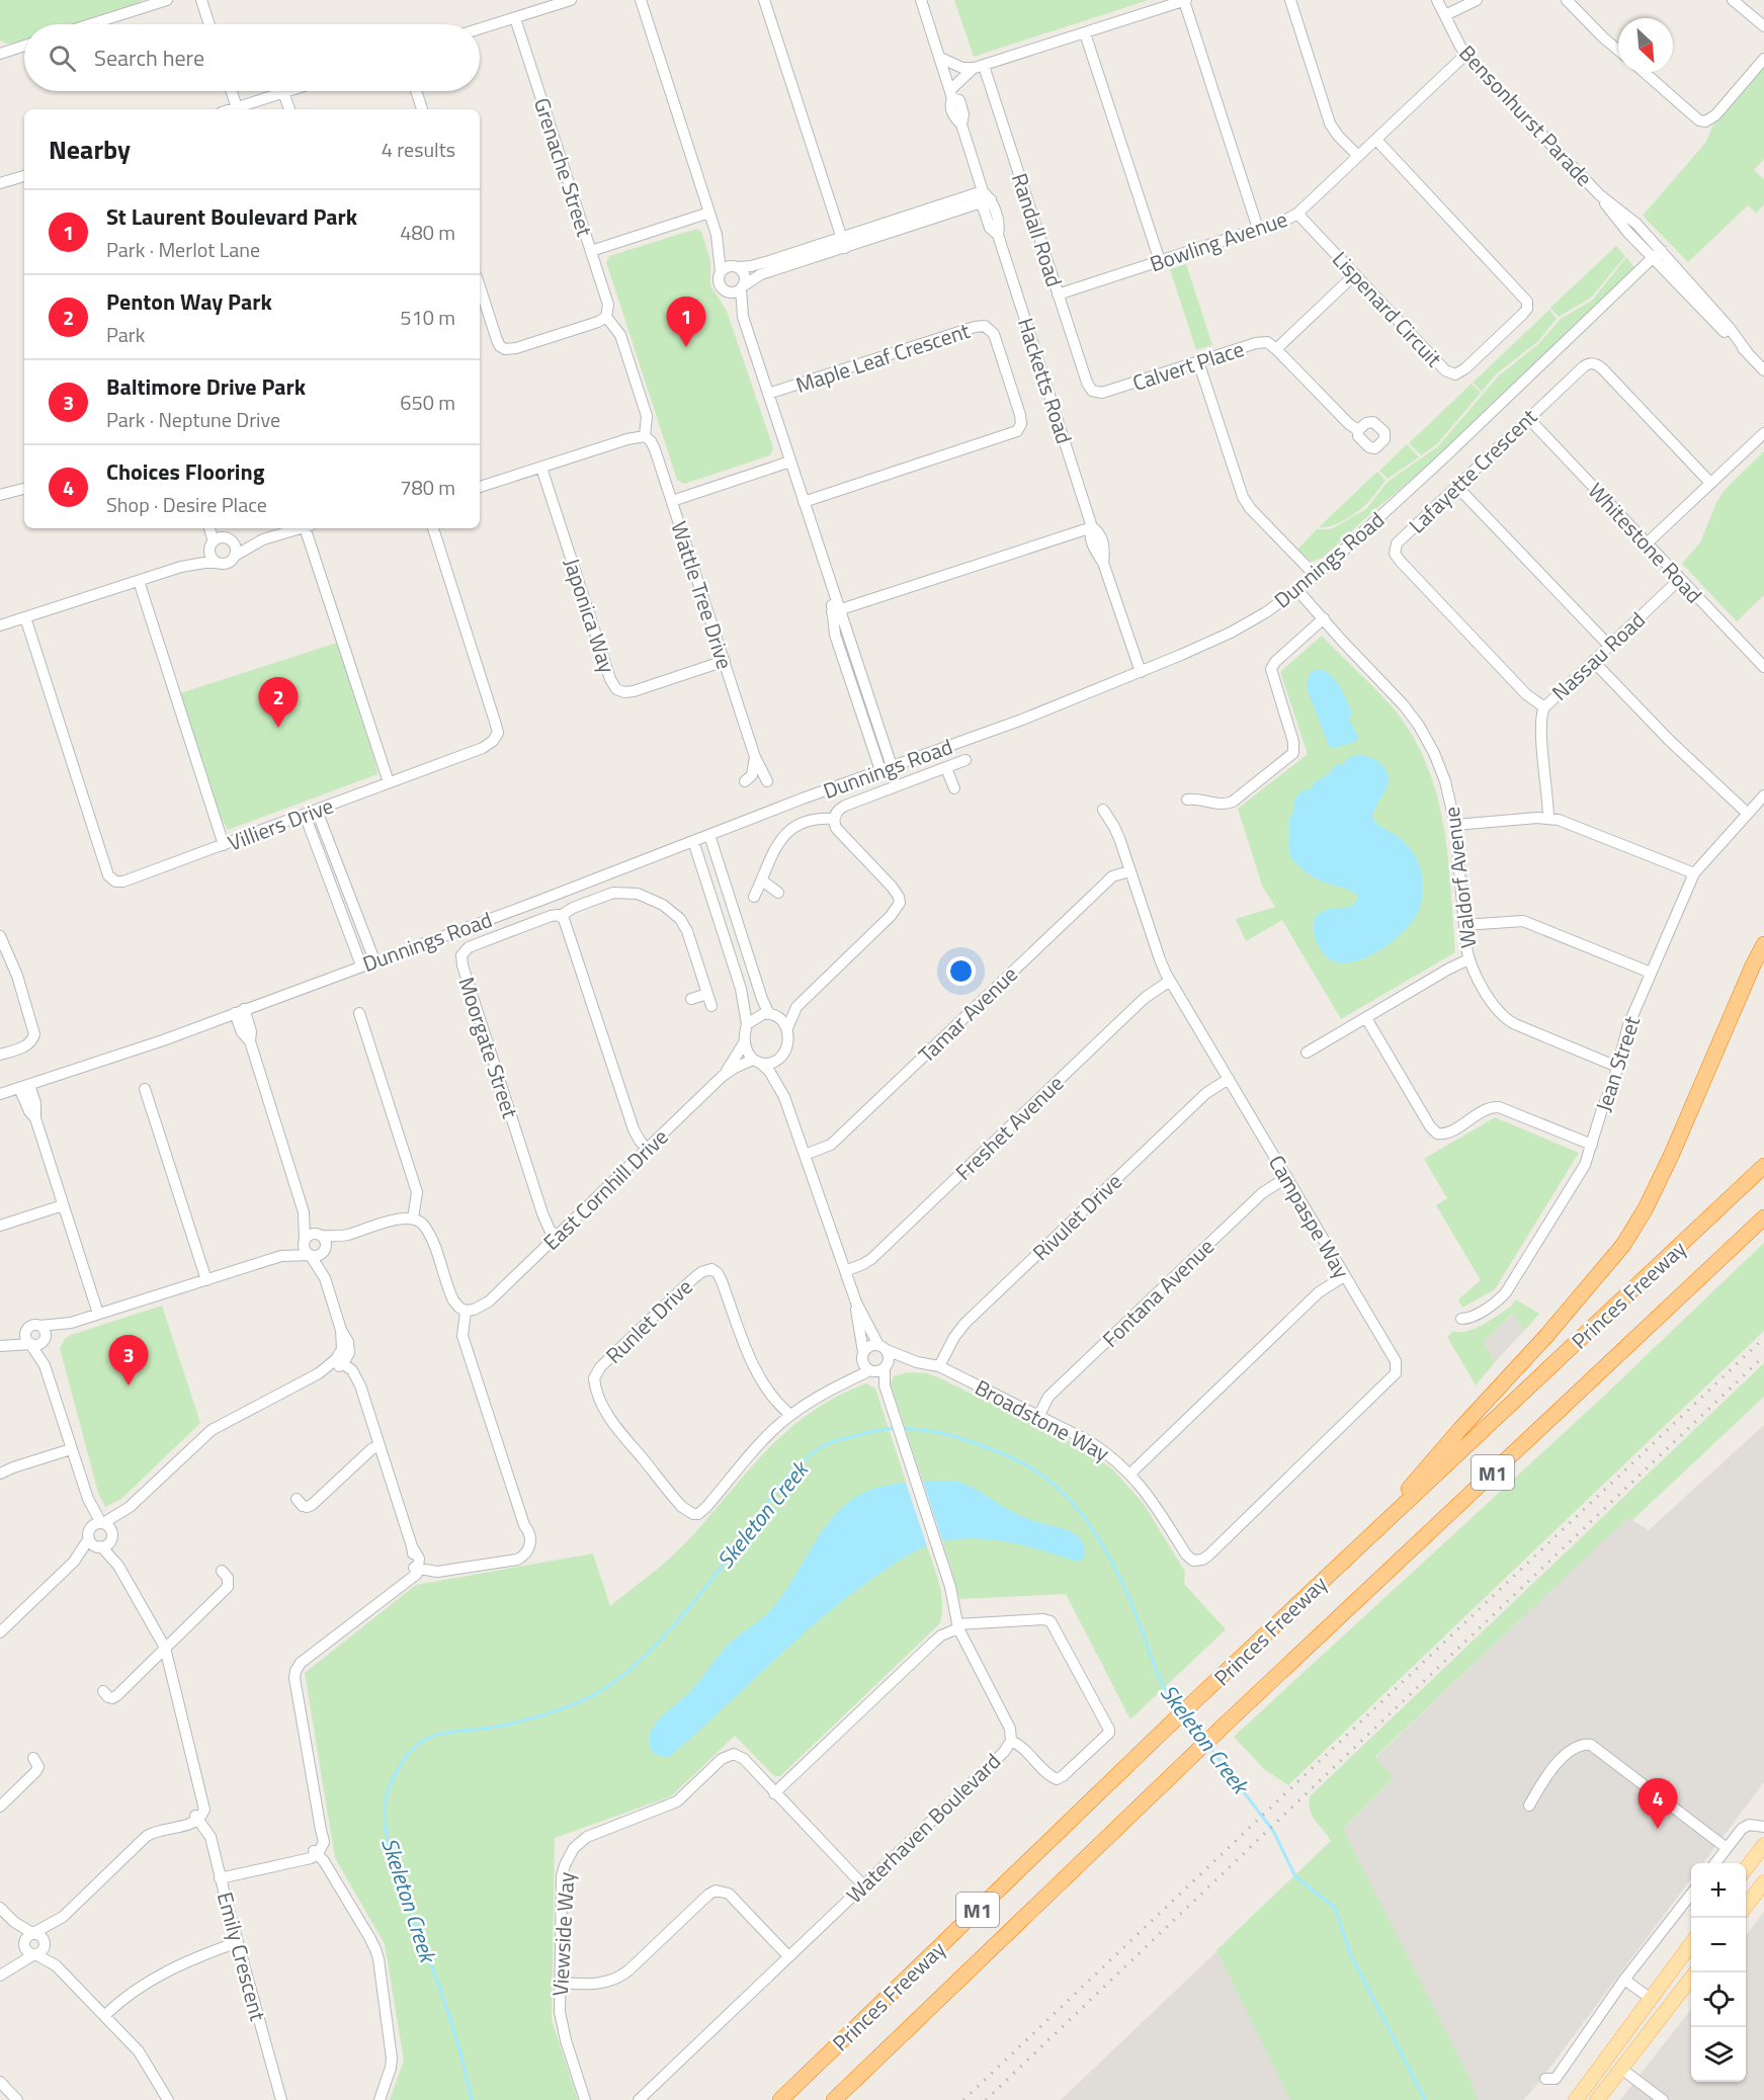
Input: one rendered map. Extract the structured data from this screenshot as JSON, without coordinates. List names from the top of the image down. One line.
{"streets":{"highway":["Princes Freeway","M1"],"street":["Bensonhurst Parade","Grenache Street","Randall Road","Bowling Avenue","Lispenard Circuit","Maple Leaf Crescent","Calvert Place","Hacketts Road","Lafayette Crescent","Whitestone Road","Dunnings Road","Wattle Tree Drive","Japonica Way","Nassau Road","Villiers Drive","Waldorf Avenue","Tamar Avenue","Moorgate Street","Jean Street","Freshet Avenue","East Cornhill Drive","Rivulet Drive","Campaspe Way","Fontana Avenue","Runlet Drive","Broadstone Way","Waterhaven Boulevard","Viewside Way","Emily Crescent"]},"crossings":[["Bensonhurst Parade","Bowling Avenue"],["Bensonhurst Parade","Dunnings Road"],["Randall Road","Bowling Avenue"],["Randall Road","Calvert Place"],["Bowling Avenue","Lispenard Circuit"],["Hacketts Road","Dunnings Road"],["Lafayette Crescent","Whitestone Road"],["Lafayette Crescent","Nassau Road"],["Whitestone Road","Nassau Road"],["Dunnings Road","Waldorf Avenue"],["Wattle Tree Drive","Japonica Way"],["Waldorf Avenue","Jean Street"],["Tamar Avenue","Campaspe Way"],["Moorgate Street","East Cornhill Drive"],["Freshet Avenue","Campaspe Way"],["Rivulet Drive","Campaspe Way"],["Rivulet Drive","Broadstone Way"],["Campaspe Way","Fontana Avenue"],["Campaspe Way","Broadstone Way"],["Fontana Avenue","Broadstone Way"],["Broadstone Way","Waterhaven Boulevard"],["Waterhaven Boulevard","Viewside Way"]],"water":["Skeleton Creek"],"north":"bottom right","page":{"search":"Search here","heading":["Nearby","4 results"],"list":[{"mark":"1","name":"St Laurent Boulevard Park","note":"Park · Merlot Lane","value":"480 m"},{"mark":"2","name":"Penton Way Park","note":"Park","value":"510 m"},{"mark":"3","name":"Baltimore Drive Park","note":"Park · Neptune Drive","value":"650 m"},{"mark":"4","name":"Choices Flooring","note":"Shop · Desire Place","value":"780 m"}],"pins":["1","2","3","4"],"map_buttons":["+","−"]}}
